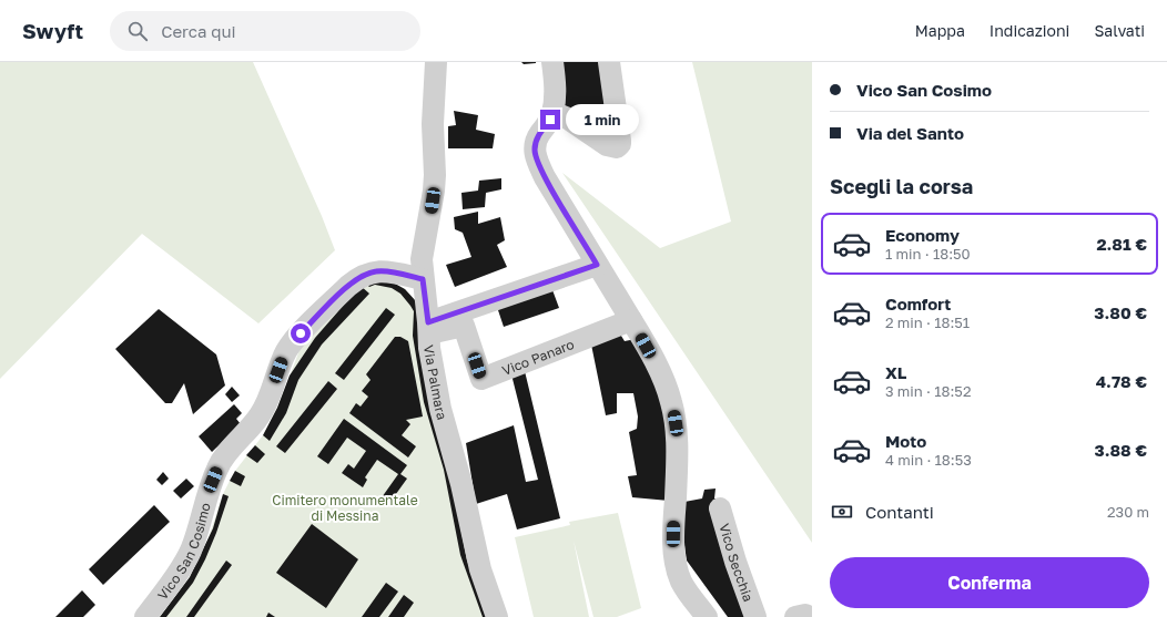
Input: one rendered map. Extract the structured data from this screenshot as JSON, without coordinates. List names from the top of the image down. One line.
{"streets":{"street":["Vico Panaro","Via Palmara","Vico San Cosimo","Vico Secchia"]},"crossings":[["Vico Panaro","Via Palmara"],["Via Palmara","Vico San Cosimo"]],"parks":["Cimitero monumentale di Messina"],"page":{"header":"Swyft","search":"Cerca qui","nav":["Mappa","Indicazioni","Salvati"],"banner":["Vico San Cosimo","Via del Santo"],"bubble":"1 min","heading":"Scegli la corsa","list":[{"name":"Economy","note":"1 min · 18:50","value":"2.81 €"},{"name":"Comfort","note":"2 min · 18:51","value":"3.80 €"},{"name":"XL","note":"3 min · 18:52","value":"4.78 €"},{"name":"Moto","note":"4 min · 18:53","value":"3.88 €"}],"pay":["Contanti","230 m"],"buttons":"Conferma"}}
